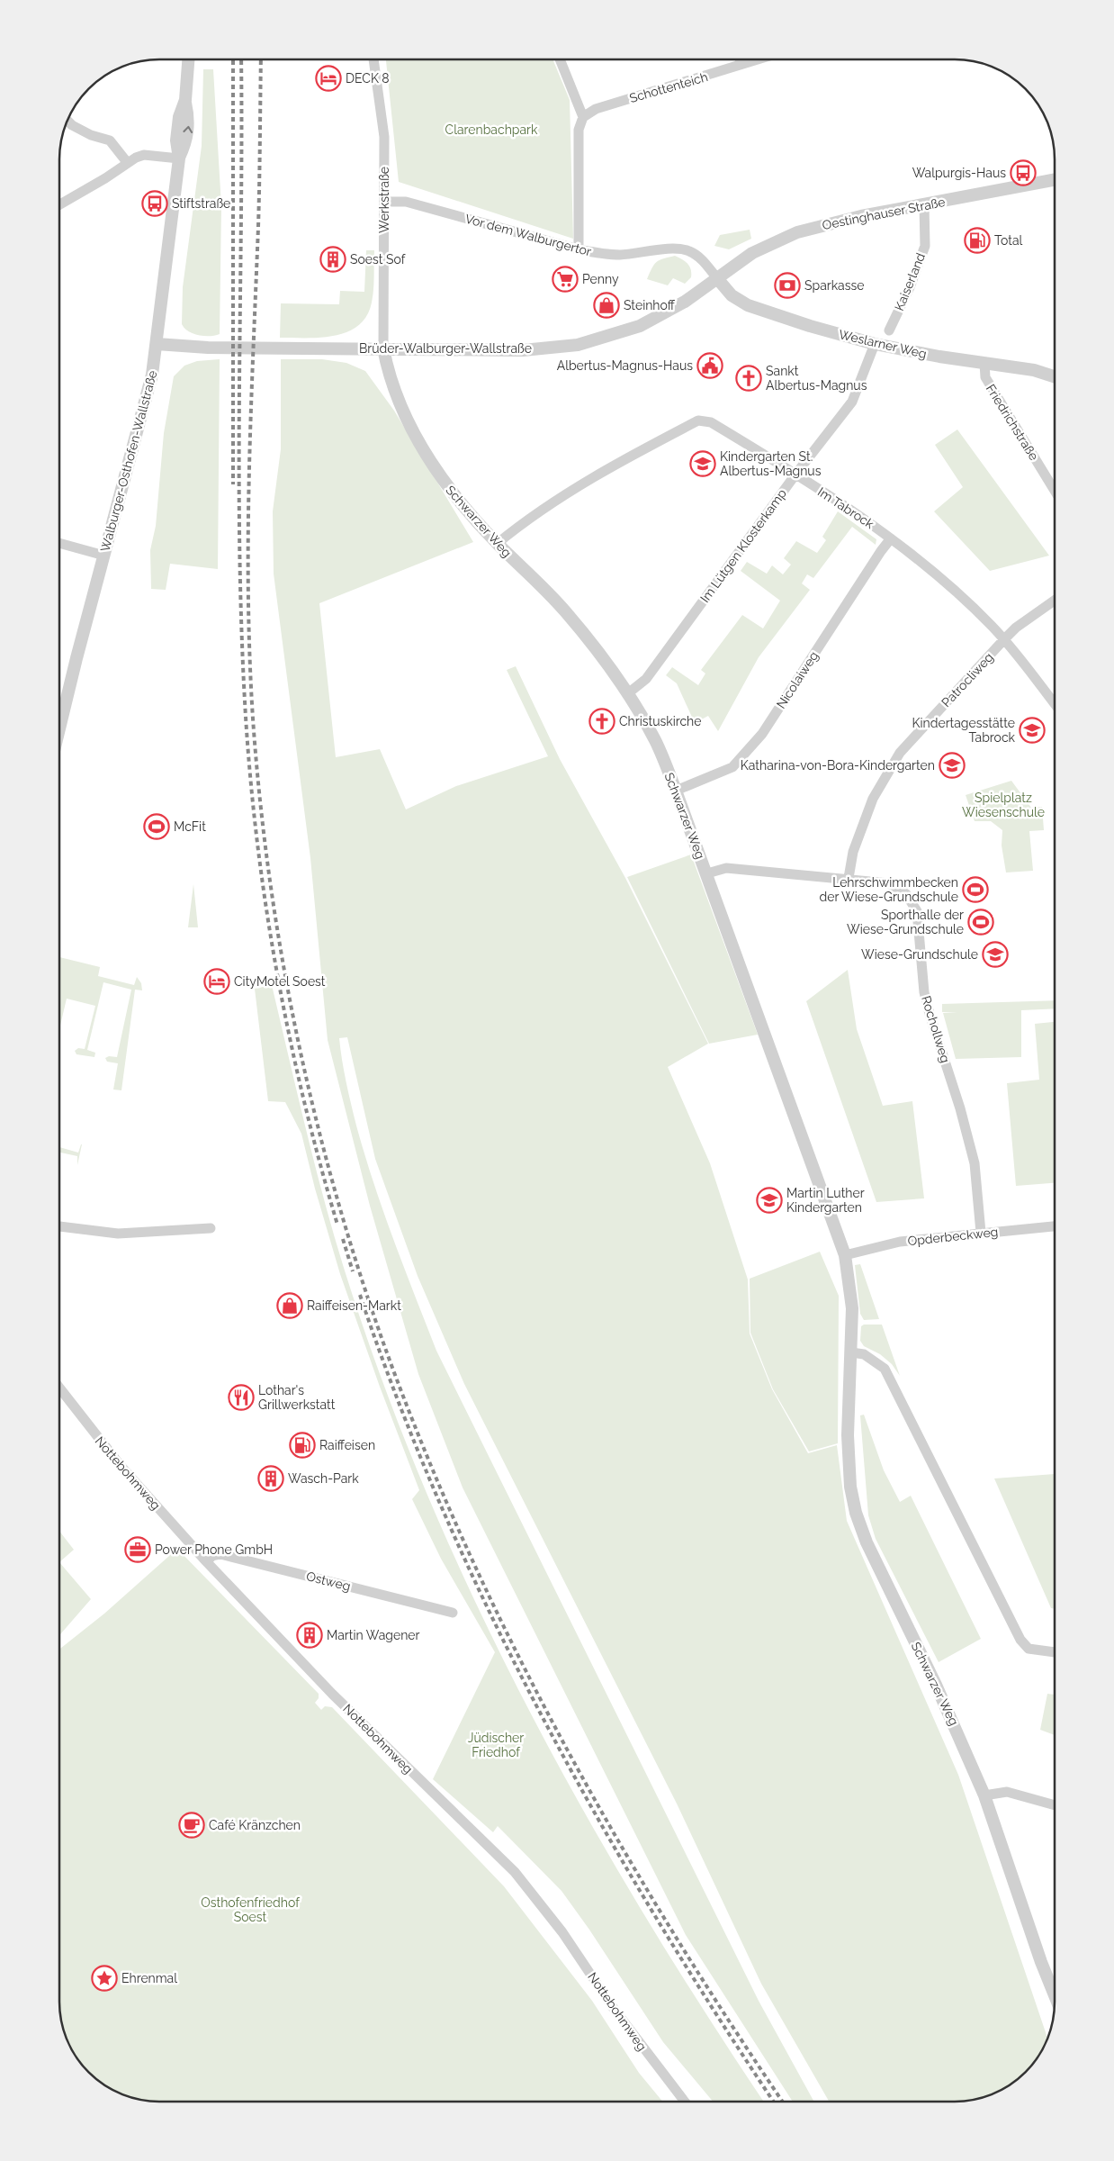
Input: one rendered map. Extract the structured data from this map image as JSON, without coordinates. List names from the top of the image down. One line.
{"streets":{"street":["Schottenteich","Werkstraße","Oestinghauser Straße","Vor dem Walburgertor","Kaiserland","Weslarner Weg","Brüder-Walburger-Wallstraße","Friedrichstraße","Walburger-Osthofen-Wallstraße","Im Tabrock","Schwarzer Weg","Im Lütgen Klosterkamp","Nicolaiweg","Patrocliweg","Rochollweg","Opderbeckweg","Nottebohmweg","Ostweg"]},"crossings":[["Werkstraße","Vor dem Walburgertor"],["Werkstraße","Brüder-Walburger-Wallstraße"],["Werkstraße","Schwarzer Weg"],["Oestinghauser Straße","Vor dem Walburgertor"],["Oestinghauser Straße","Kaiserland"],["Oestinghauser Straße","Weslarner Weg"],["Oestinghauser Straße","Brüder-Walburger-Wallstraße"],["Vor dem Walburgertor","Weslarner Weg"],["Vor dem Walburgertor","Brüder-Walburger-Wallstraße"],["Weslarner Weg","Brüder-Walburger-Wallstraße"],["Weslarner Weg","Friedrichstraße"],["Weslarner Weg","Im Lütgen Klosterkamp"],["Brüder-Walburger-Wallstraße","Walburger-Osthofen-Wallstraße"],["Brüder-Walburger-Wallstraße","Schwarzer Weg"],["Im Tabrock","Schwarzer Weg"],["Im Tabrock","Im Lütgen Klosterkamp"],["Im Tabrock","Nicolaiweg"],["Im Tabrock","Patrocliweg"],["Schwarzer Weg","Im Lütgen Klosterkamp"],["Schwarzer Weg","Nicolaiweg"],["Schwarzer Weg","Rochollweg"],["Schwarzer Weg","Opderbeckweg"],["Patrocliweg","Rochollweg"],["Rochollweg","Opderbeckweg"],["Nottebohmweg","Ostweg"]],"parks":["Clarenbachpark","Spielplatz Wiesenschule","Jüdischer Friedhof","Osthofenfriedhof Soest"],"places":{"hotel":["DECK 8","CityMotel Soest"],"bus stop":["Walpurgis-Haus","Stiftstraße"],"fuel station":["Total","Raiffeisen"],"building":["Soest Sof","Wasch-Park","Martin Wagener"],"supermarket":["Penny"],"bank":["Sparkasse"],"shop":["Steinhoff","Raiffeisen-Markt"],"public building":["Albertus-Magnus-Haus"],"church":["Sankt Albertus-Magnus","Christuskirche"],"school or university":["Kindergarten St. Albertus-Magnus","Kindertagesstätte Tabrock","Katharina-von-Bora-Kindergarten","Wiese-Grundschule","Martin Luther Kindergarten"],"sports":["McFit","Lehrschwimmbecken der Wiese-Grundschule","Sporthalle der Wiese-Grundschule"],"restaurant":["Lothar's Grillwerkstatt"],"office":["Power Phone GmbH"],"cafe":["Café Kränzchen"],"place":["Ehrenmal"]}}
